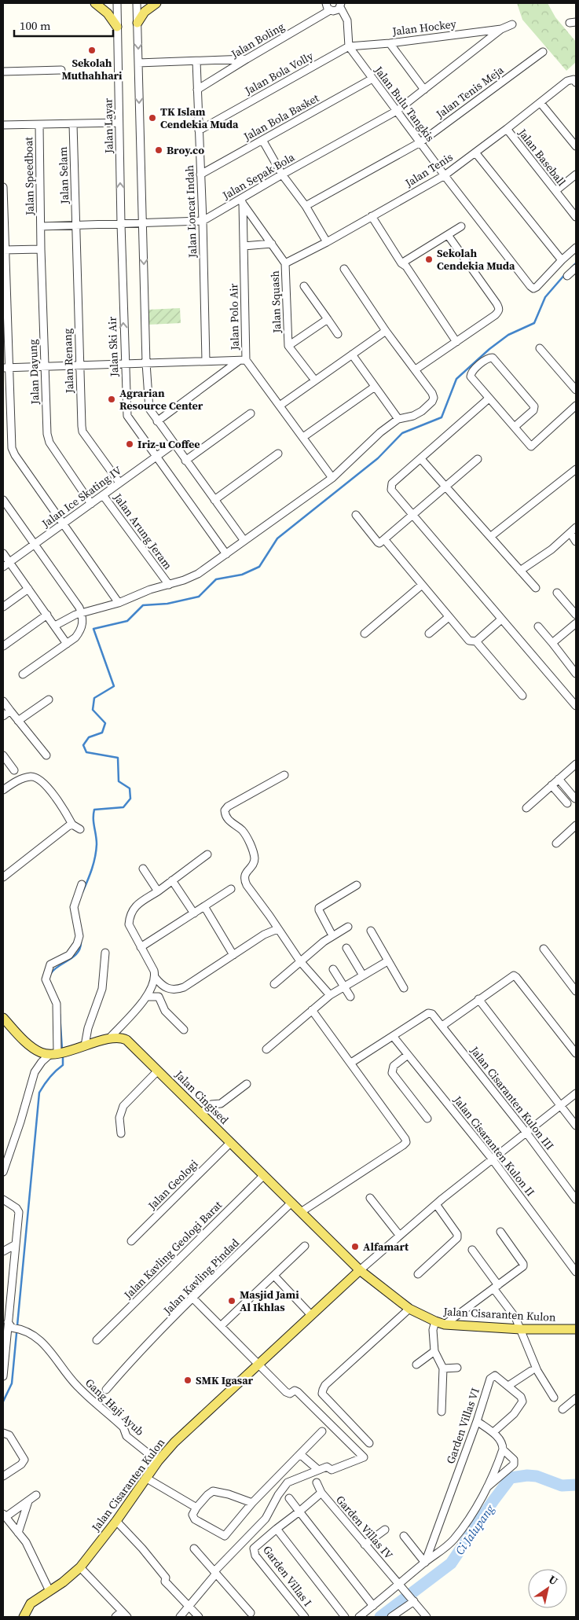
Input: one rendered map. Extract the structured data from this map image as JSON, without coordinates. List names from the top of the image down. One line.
{"streets":{"main road":["Jalan Cingised","Jalan Cisaranten Kulon"],"street":["Jalan Hockey","Jalan Boling","Jalan Bola Volly","Jalan Tenis Meja","Jalan Bulu Tangkis","Jalan Bola Basket","Jalan Layar","Jalan Baseball","Jalan Tenis","Jalan Selam","Jalan Speedboat","Jalan Sepak Bola","Jalan Loncat Indah","Jalan Squash","Jalan Polo Air","Jalan Ski Air","Jalan Renang","Jalan Dayung","Jalan Ice Skating IV","Jalan Arung Jeram","Jalan Cisaranten Kulon III","Jalan Cisaranten Kulon II","Jalan Geologi","Jalan Kavling Geologi Barat","Jalan Kavling Pindad","Gang Haji Ayub","Garden Villas VI","Garden Villas IV","Garden Villas I"]},"crossings":[["Jalan Hockey","Jalan Bola Volly"],["Jalan Hockey","Jalan Bulu Tangkis"],["Jalan Hockey","Jalan Sepak Bola"],["Jalan Boling","Jalan Loncat Indah"],["Jalan Bola Volly","Jalan Bulu Tangkis"],["Jalan Bola Volly","Jalan Loncat Indah"],["Jalan Tenis Meja","Jalan Bulu Tangkis"],["Jalan Bulu Tangkis","Jalan Bola Basket"],["Jalan Bulu Tangkis","Jalan Tenis"],["Jalan Bulu Tangkis","Jalan Sepak Bola"],["Jalan Bola Basket","Jalan Loncat Indah"],["Jalan Layar","Jalan Sepak Bola"],["Jalan Layar","Jalan Ski Air"],["Jalan Baseball","Jalan Tenis"],["Jalan Tenis","Jalan Squash"],["Jalan Selam","Jalan Sepak Bola"],["Jalan Selam","Jalan Renang"],["Jalan Speedboat","Jalan Sepak Bola"],["Jalan Speedboat","Jalan Dayung"],["Jalan Sepak Bola","Jalan Loncat Indah"],["Jalan Sepak Bola","Jalan Squash"],["Jalan Sepak Bola","Jalan Polo Air"],["Jalan Sepak Bola","Jalan Ski Air"],["Jalan Sepak Bola","Jalan Renang"],["Jalan Sepak Bola","Jalan Dayung"],["Jalan Squash","Jalan Polo Air"],["Jalan Polo Air","Jalan Arung Jeram"],["Jalan Ski Air","Jalan Ice Skating IV"],["Jalan Ski Air","Jalan Arung Jeram"],["Jalan Renang","Jalan Ice Skating IV"],["Jalan Dayung","Jalan Ice Skating IV"],["Jalan Ice Skating IV","Jalan Arung Jeram"],["Jalan Cingised","Jalan Geologi"],["Jalan Cingised","Jalan Kavling Geologi Barat"],["Jalan Cingised","Jalan Kavling Pindad"],["Jalan Cingised","Jalan Cisaranten Kulon"],["Jalan Cisaranten Kulon III","Jalan Cisaranten Kulon II"],["Jalan Cisaranten Kulon","Gang Haji Ayub"]],"water":["Ci Jalupang"],"places":["Sekolah Muthahhari","TK Islam Cendekia Muda","Broy.co","Sekolah Cendekia Muda","Agrarian Resource Center","Iriz-u Coffee","Alfamart","Masjid Jami Al Ikhlas","SMK Igasar"],"scale_bar":"100 m","north":"top right"}
